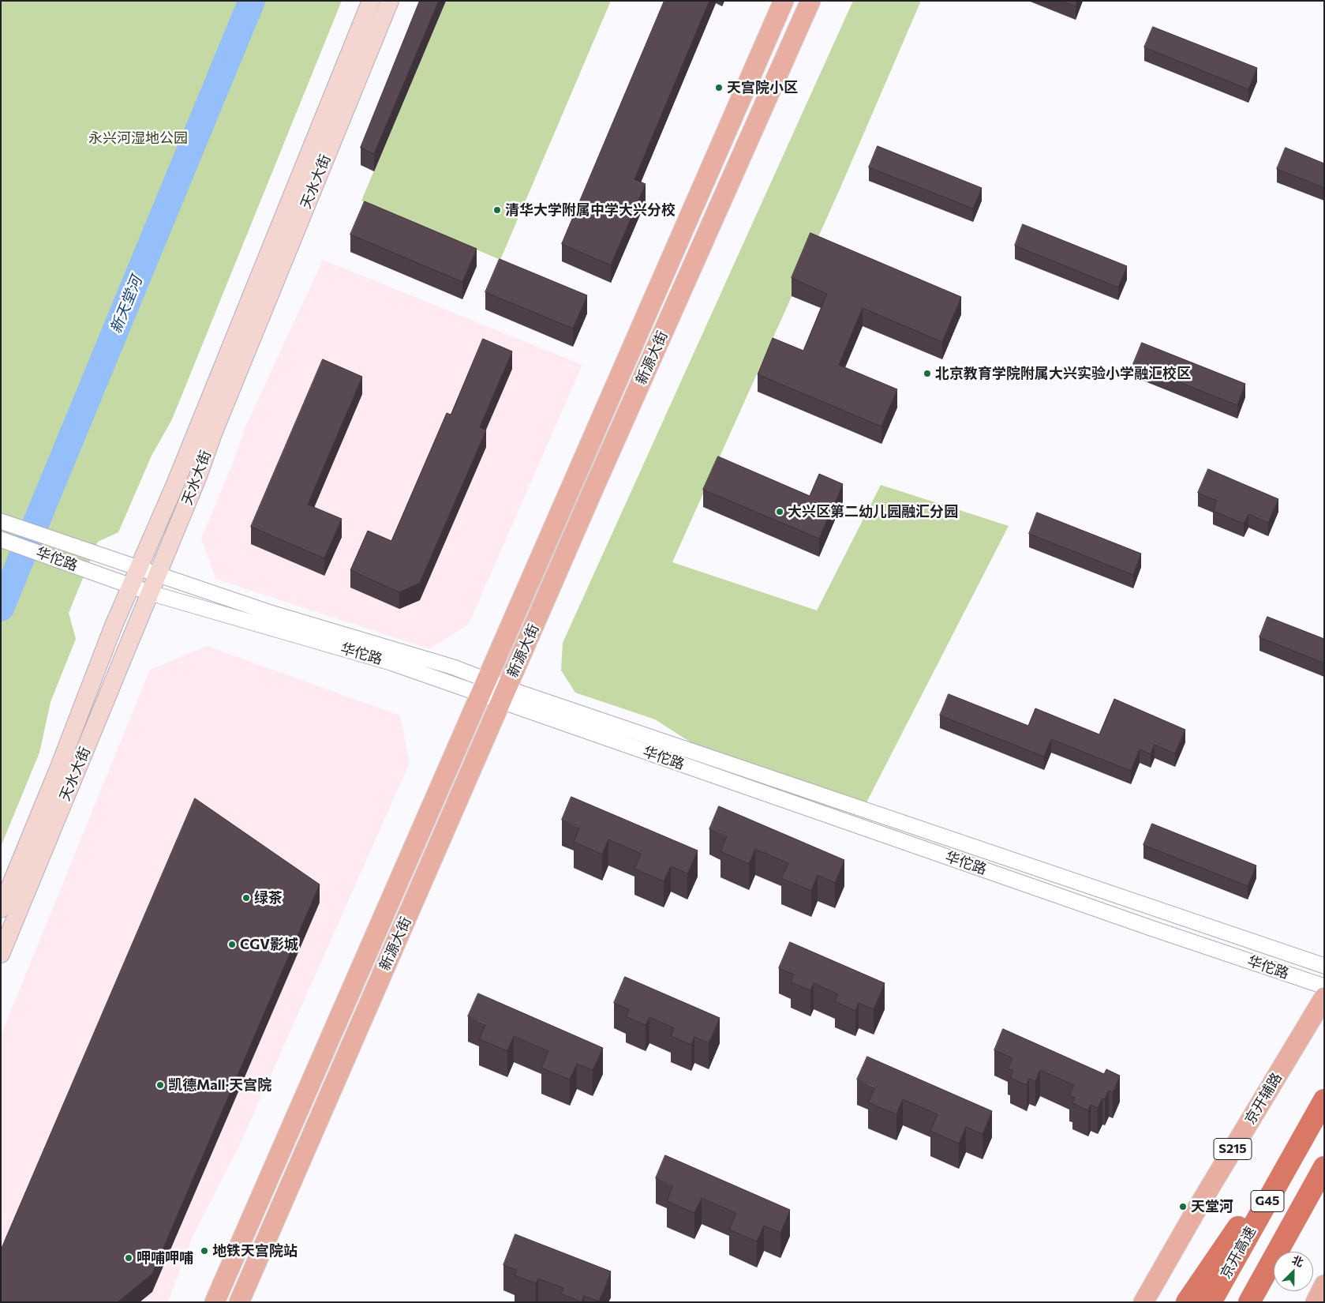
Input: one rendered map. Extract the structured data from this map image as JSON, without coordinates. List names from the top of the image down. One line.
{"streets":{"highway":["G45","京开高速"],"main road":["天水大街","新源大街","京开辅路","S215"],"street":["华佗路"]},"crossings":[["天水大街","华佗路"],["新源大街","华佗路"]],"water":["新天堂河"],"parks":["永兴河湿地公园"],"places":["天宫院小区","清华大学附属中学大兴分校","北京教育学院附属大兴实验小学融汇校区","大兴区第二幼儿园融汇分园","绿茶","CGV影城","凯德Mall·天宫院","天堂河","地铁天宫院站","呷哺呷哺"],"north":"top right"}
